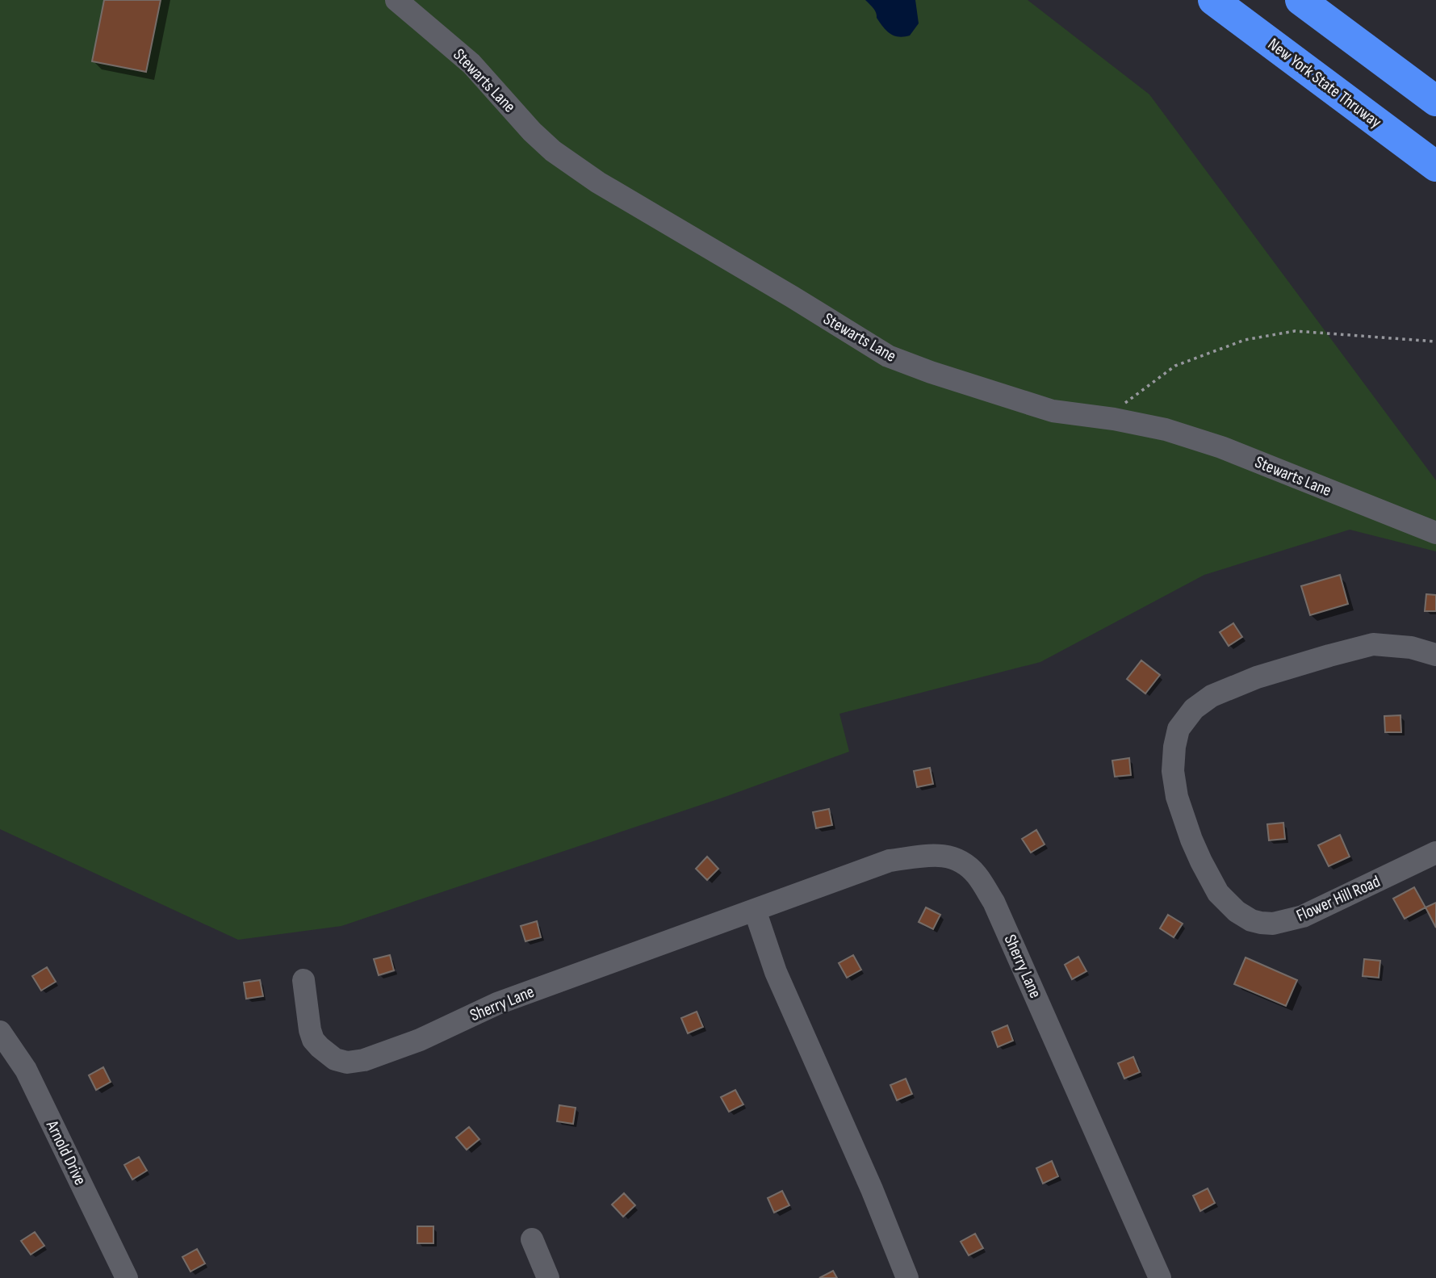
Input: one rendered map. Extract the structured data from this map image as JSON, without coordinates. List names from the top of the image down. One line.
{"streets":{"highway":["New York State Thruway"],"street":["Stewarts Lane","Flower Hill Road","Sherry Lane","Arnold Drive"]}}
